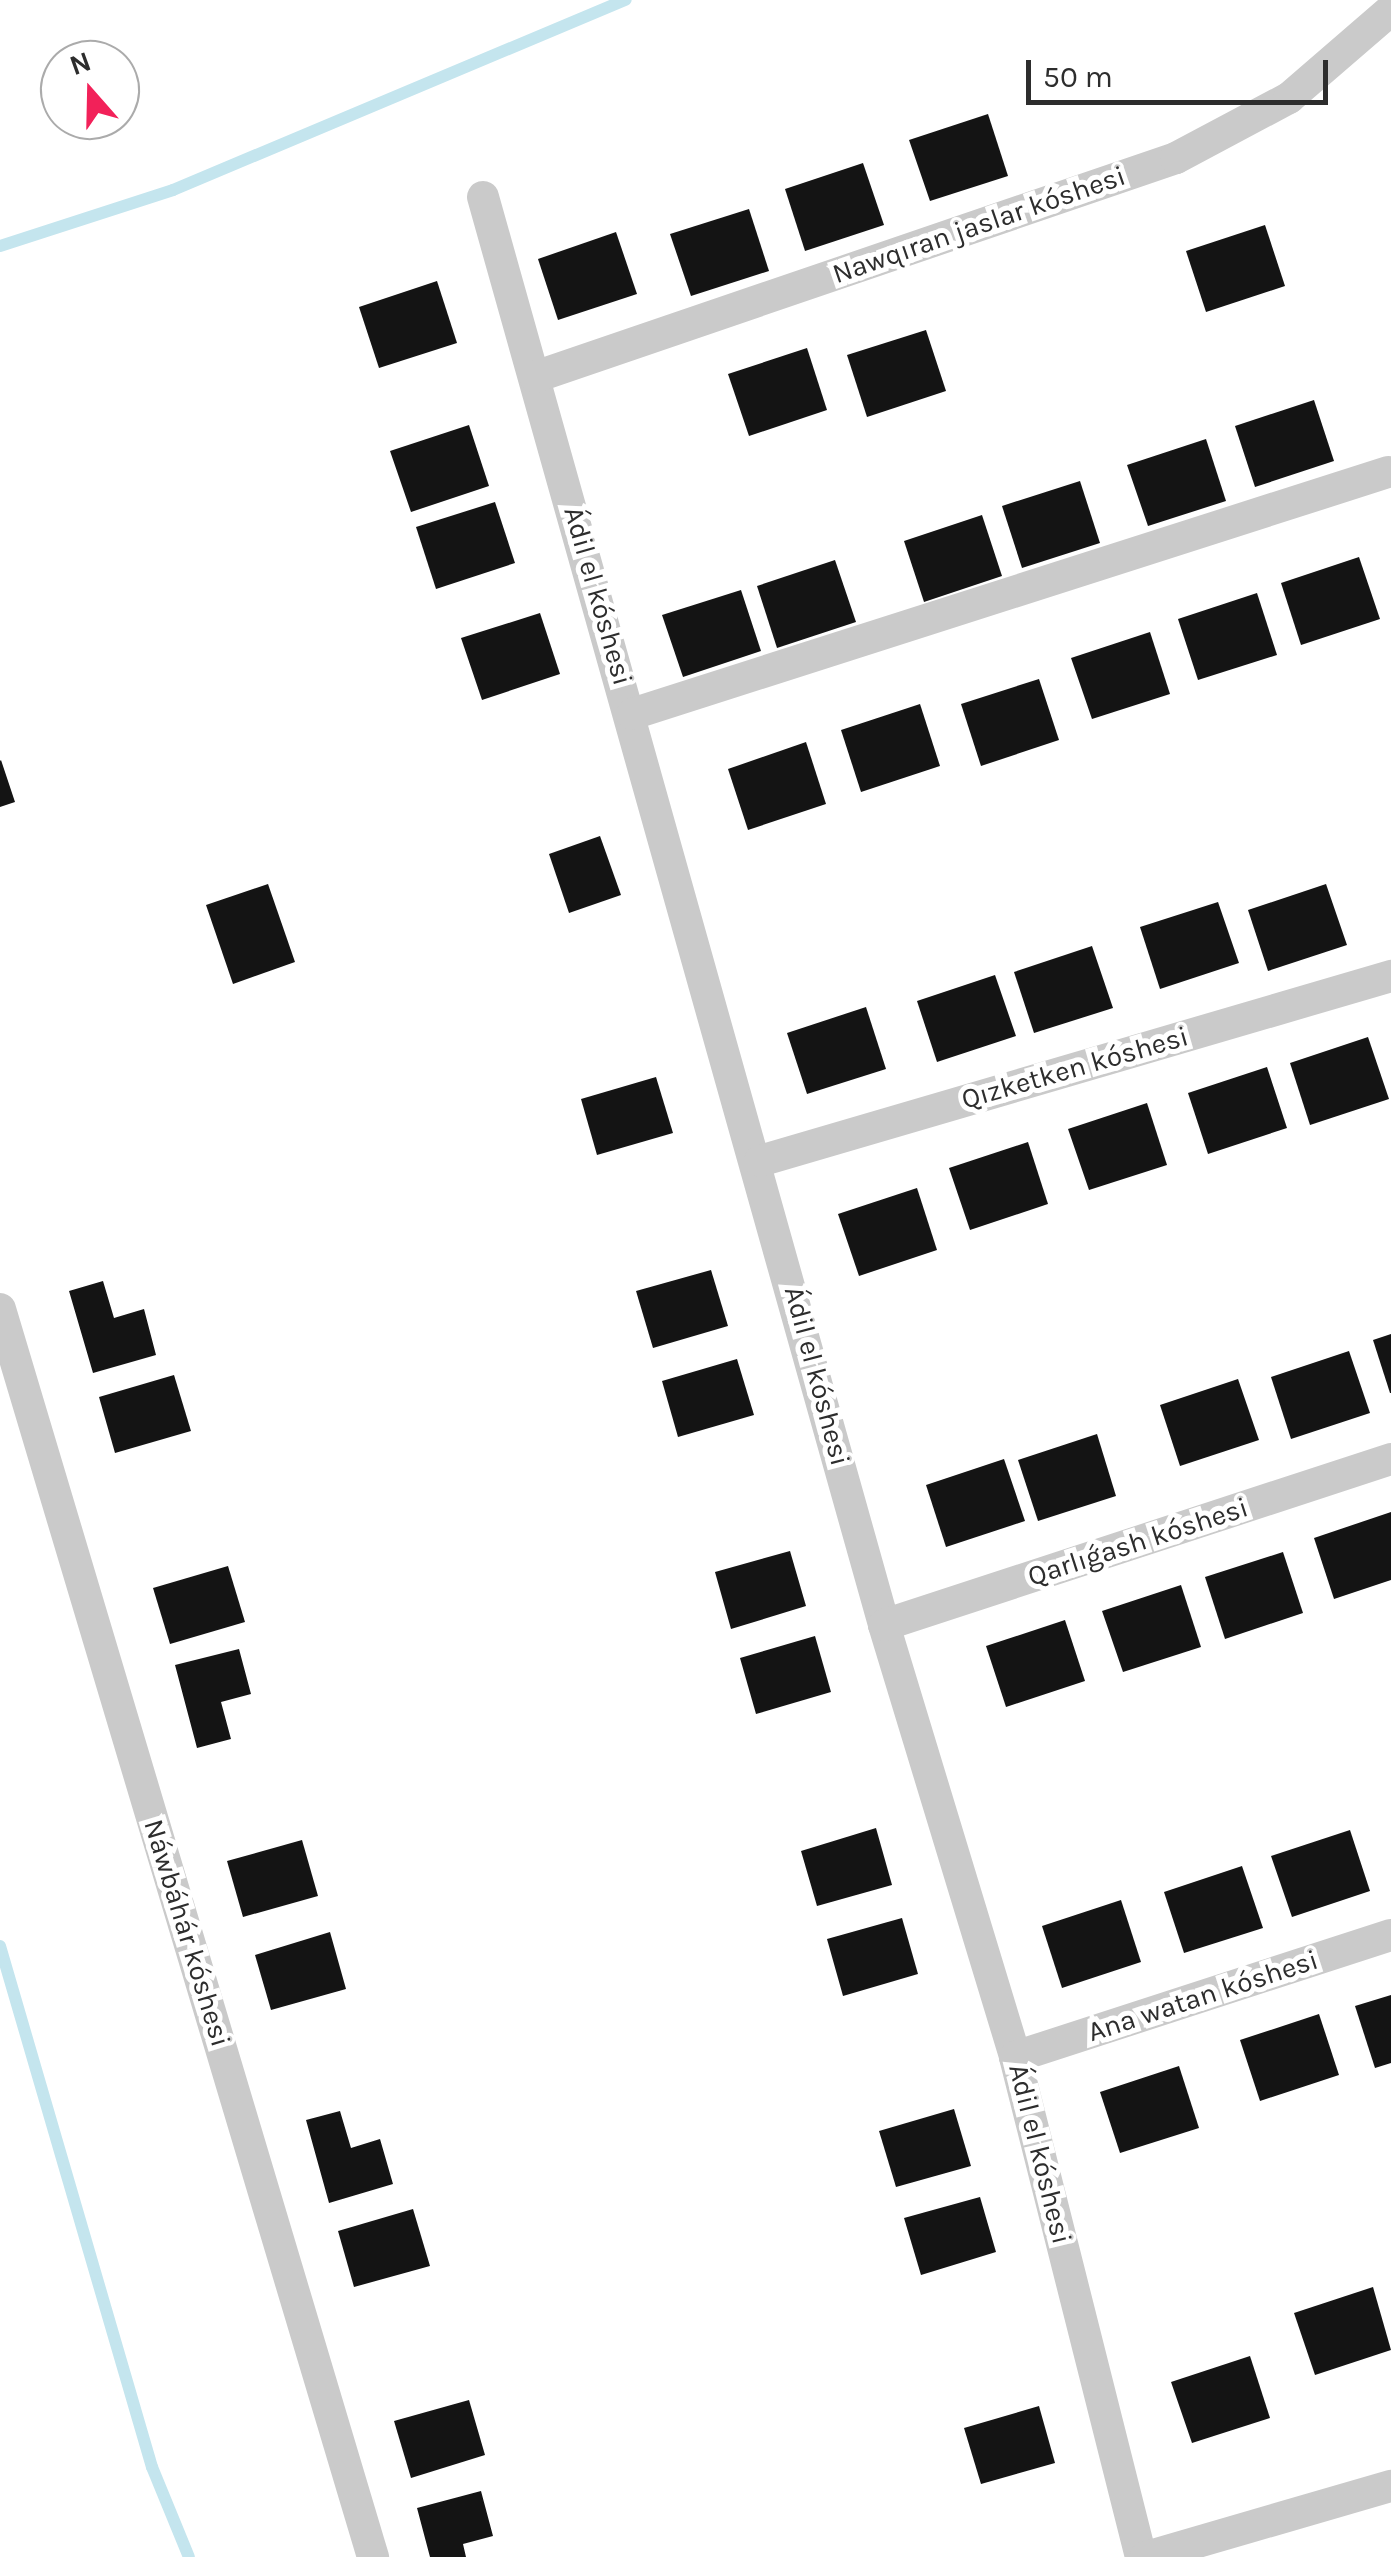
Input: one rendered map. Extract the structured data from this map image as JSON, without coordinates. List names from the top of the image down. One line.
{"streets":{"street":["Nawqıran jaslar kóshesi","Ádil el kóshesi","Qızketken kóshesi","Qarlıǵash kóshesi","Náwbáhár kóshesi","Ana watan kóshesi"]},"crossings":[["Nawqıran jaslar kóshesi","Ádil el kóshesi"],["Ádil el kóshesi","Qızketken kóshesi"],["Ádil el kóshesi","Qarlıǵash kóshesi"],["Ádil el kóshesi","Ana watan kóshesi"]],"scale_bar":"50 m","north":"top"}
